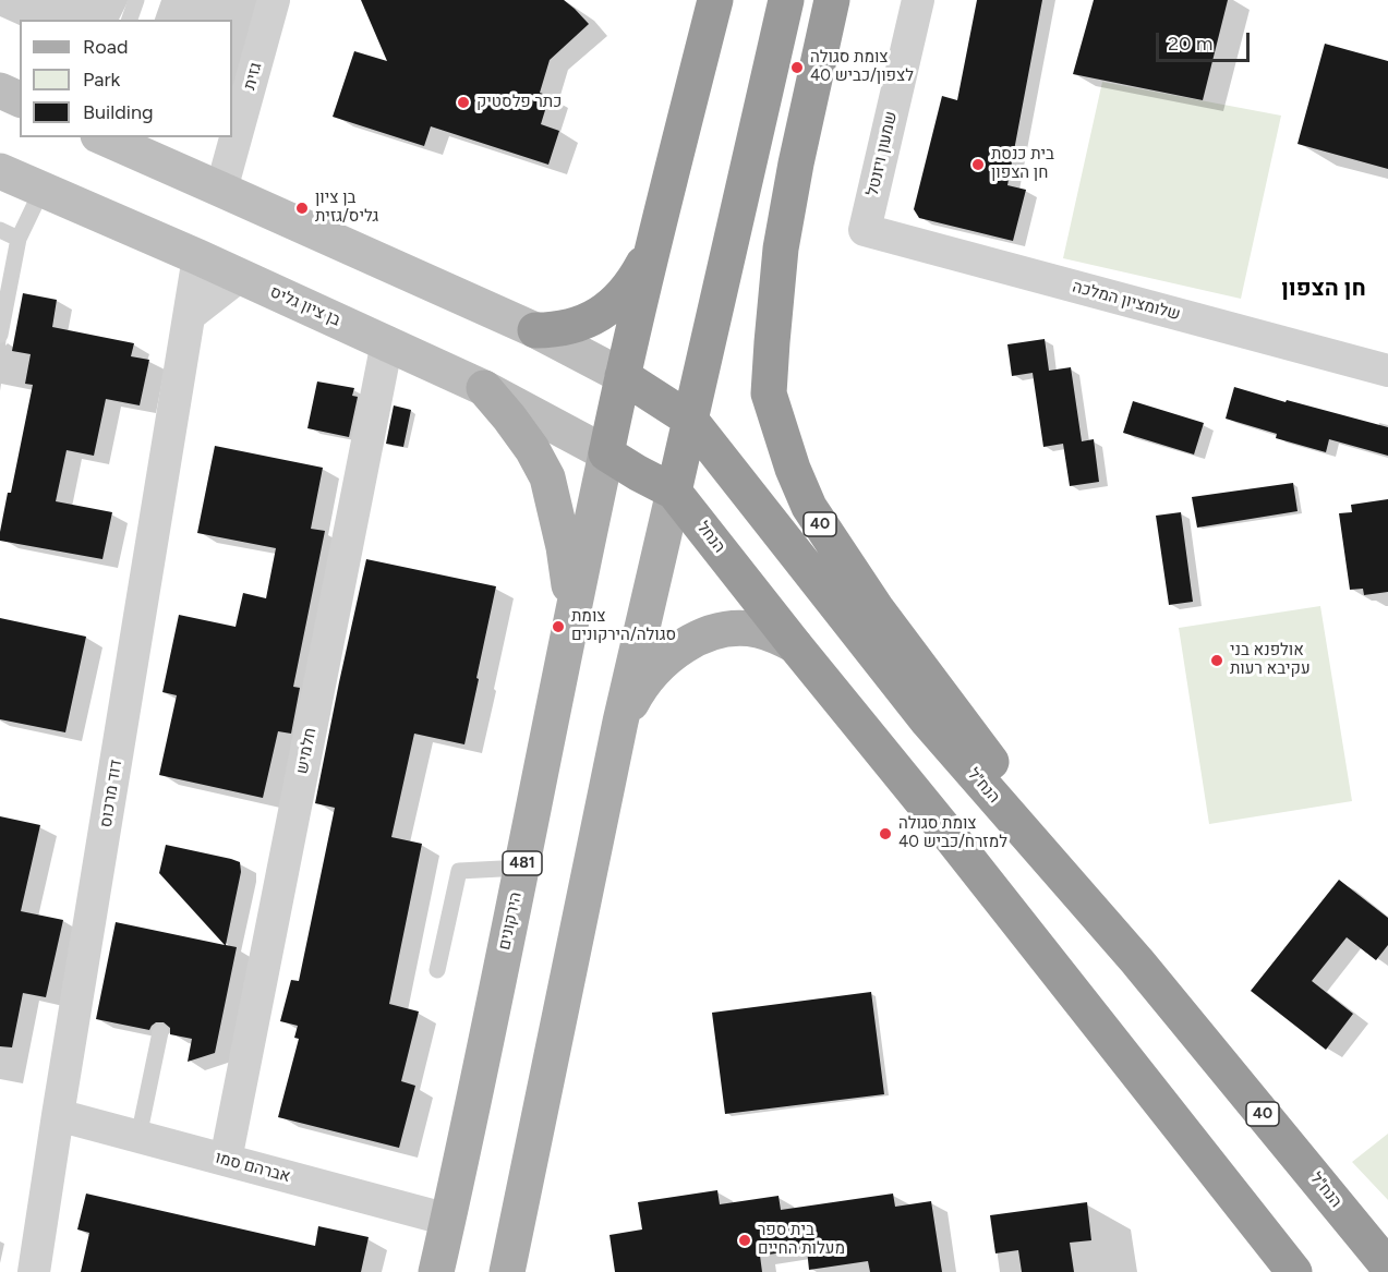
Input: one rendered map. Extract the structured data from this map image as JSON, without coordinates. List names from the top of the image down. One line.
{"streets":{"highway":["40","הנחל","הנח\"ל"],"main road":["481","הירקונים"],"street":["גזית","שמעון ויזנטל","שלומציון המלכה","בן ציון גליס","חלמיש","דוד מרכוס","אברהם סמו"]},"crossings":[["שמעון ויזנטל","שלומציון המלכה"],["בן ציון גליס","הנחל"],["בן ציון גליס","חלמיש"],["בן ציון גליס","דוד מרכוס"],["בן ציון גליס","הירקונים"],["40","הנח\"ל"],["הנחל","הירקונים"],["חלמיש","אברהם סמו"],["דוד מרכוס","אברהם סמו"],["הירקונים","אברהם סמו"]],"districts":["חן הצפון"],"places":["צומת סגולה לצפון/כביש 40","כתר פלסטיק","בית כנסת חן הצפון","בן ציון גליס/גזית","צומת סגולה/הירקונים","אולפנא בני עקיבא רעות","צומת סגולה למזרח/כביש 40","בית ספר מעלות החיים"],"legend":["Road","Park","Building"],"scale_bar":"20 m"}
